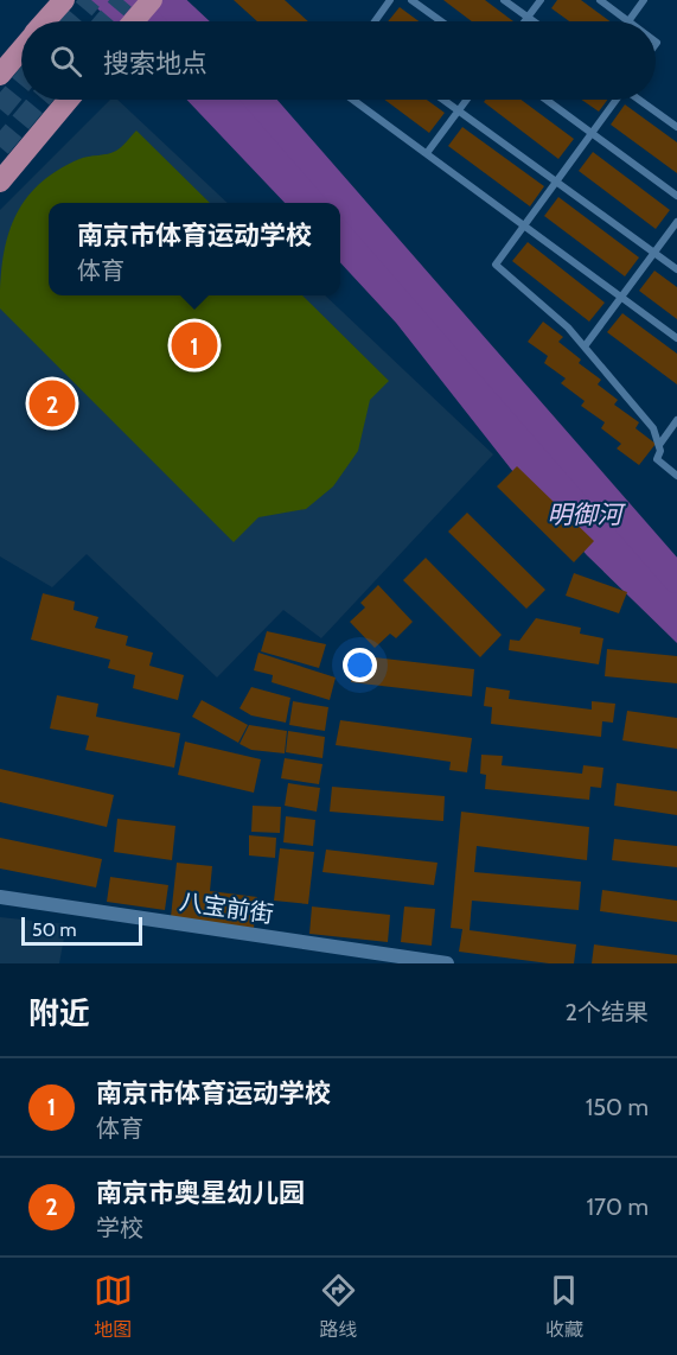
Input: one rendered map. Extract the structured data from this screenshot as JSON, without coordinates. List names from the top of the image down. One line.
{"streets":{"street":["八宝前街"]},"water":["明御河"],"scale_bar":"50 m","page":{"search":"搜索地点","popup":["南京市体育运动学校","体育"],"pins":["1","2"],"scale":"50 m","heading":["附近","2个结果"],"list":[{"mark":"1","name":"南京市体育运动学校","note":"体育","value":"150 m"},{"mark":"2","name":"南京市奥星幼儿园","note":"学校","value":"170 m"}],"nav":["地图","路线","收藏"]}}
